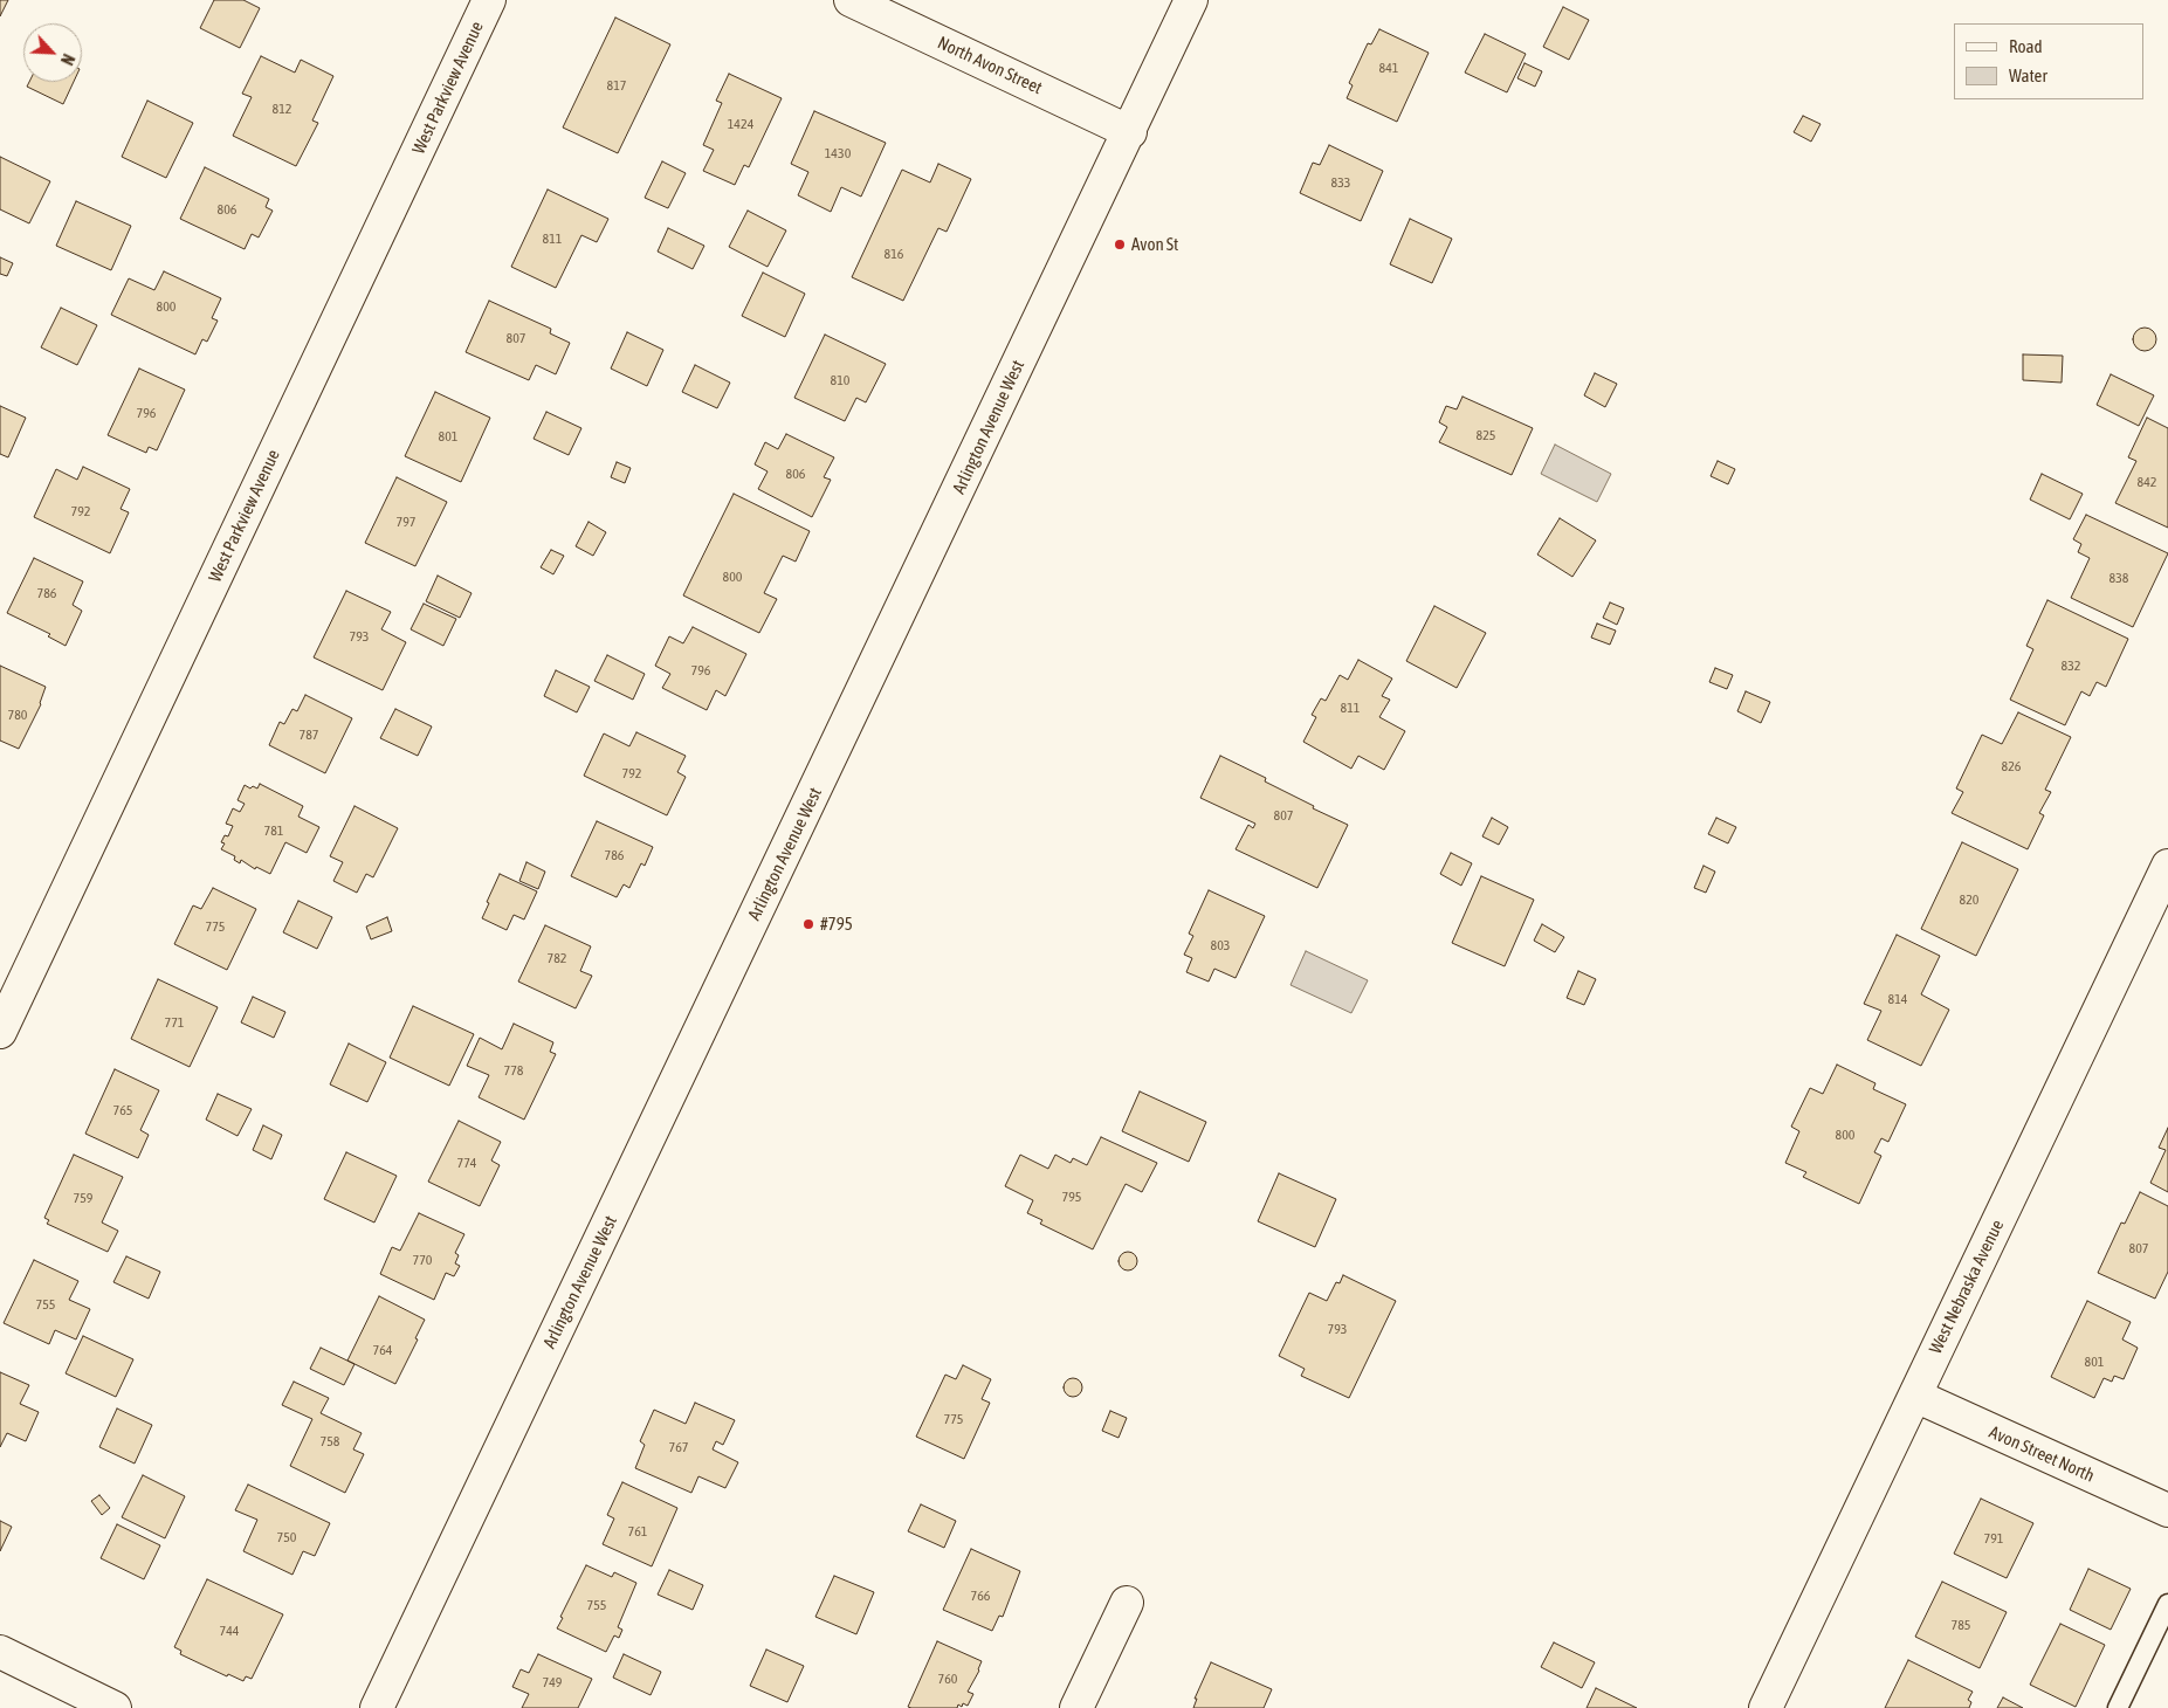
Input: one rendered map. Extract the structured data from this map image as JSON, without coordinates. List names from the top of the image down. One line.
{"streets":{"street":["North Avon Street","West Parkview Avenue","Arlington Avenue West","West Nebraska Avenue","Avon Street North"]},"crossings":[["North Avon Street","Arlington Avenue West"],["West Nebraska Avenue","Avon Street North"]],"places":["Avon St","#795"],"house_numbers":["841","817","812","1424","1430","833","806","811","816","800","807","810","796","825","801","806","842","792","797","800","838","786","793","832","796","811","780","787","826","792","807","781","786","820","775","803","782","814","771","778","765","800","774","795","759","807","770","755","793","764","801","775","758","767","761","750","791","766","755","785","744","760","749"],"legend":["Road","Water"],"north":"bottom right"}
